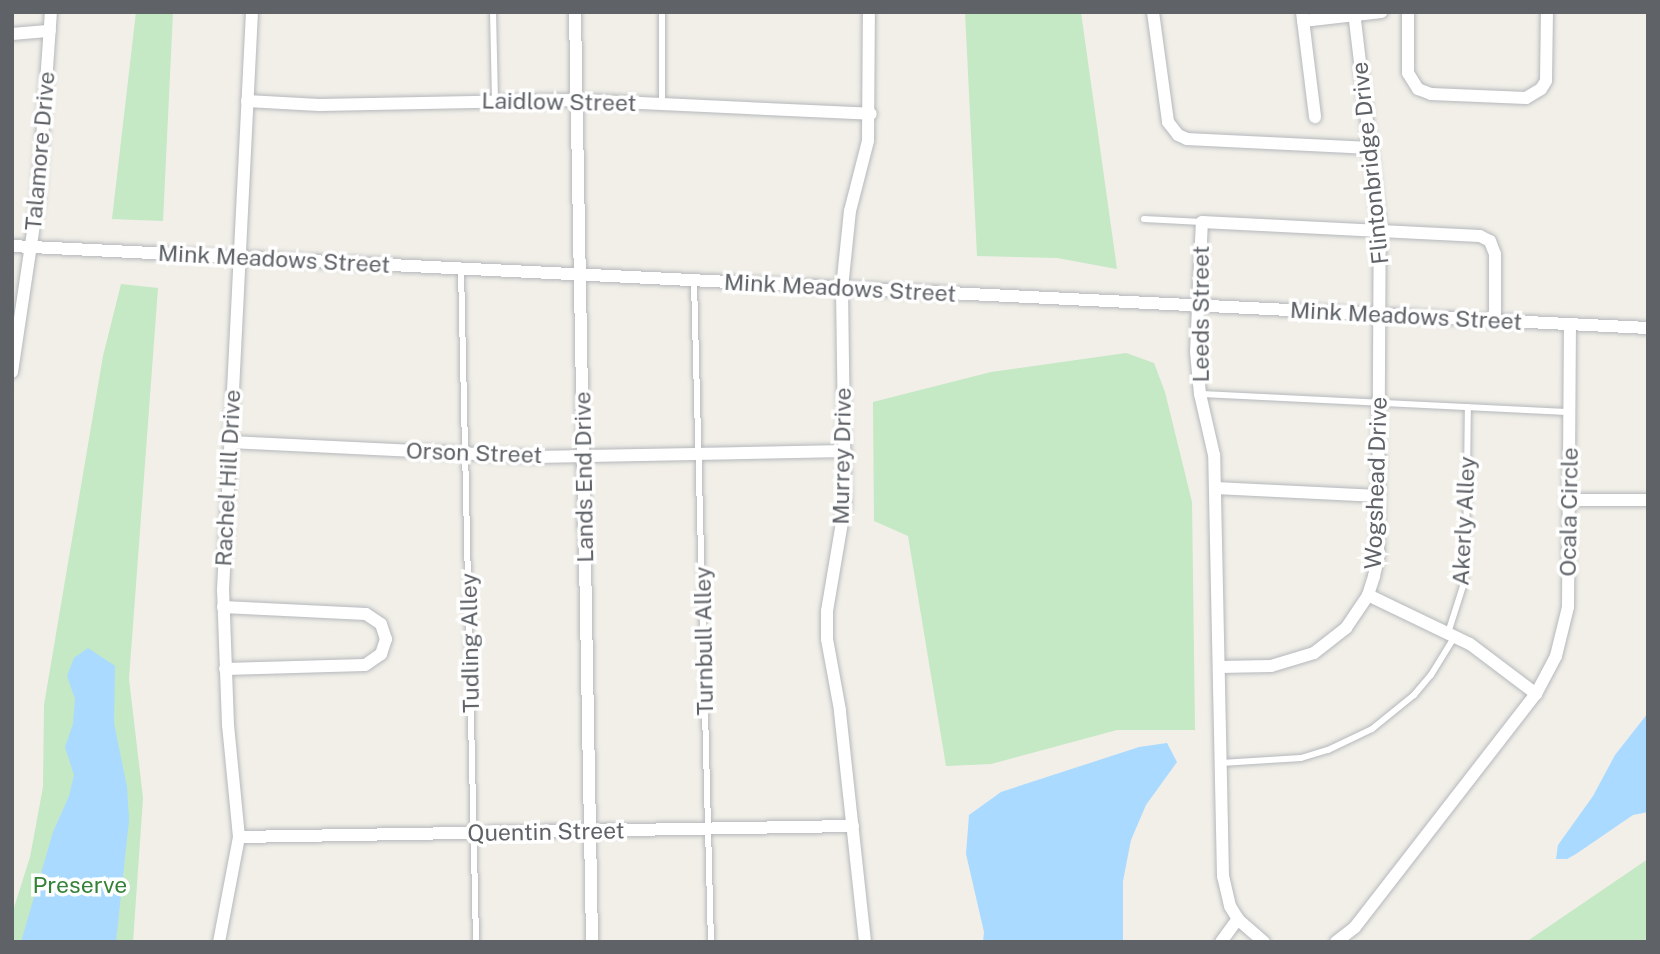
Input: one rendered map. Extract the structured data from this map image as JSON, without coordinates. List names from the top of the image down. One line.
{"streets":{"street":["Laidlow Street","Talamore Drive","Flintonbridge Drive","Mink Meadows Street","Leeds Street","Orson Street","Murrey Drive","Lands End Drive","Rachel Hill Drive","Wogshead Drive","Ocala Circle","Quentin Street"],"lane":["Akerly Alley","Turnbull Alley","Tudling Alley"]},"crossings":[["Laidlow Street","Murrey Drive"],["Laidlow Street","Lands End Drive"],["Laidlow Street","Rachel Hill Drive"],["Talamore Drive","Mink Meadows Street"],["Flintonbridge Drive","Mink Meadows Street"],["Flintonbridge Drive","Leeds Street"],["Flintonbridge Drive","Wogshead Drive"],["Mink Meadows Street","Leeds Street"],["Mink Meadows Street","Murrey Drive"],["Mink Meadows Street","Lands End Drive"],["Mink Meadows Street","Rachel Hill Drive"],["Mink Meadows Street","Wogshead Drive"],["Mink Meadows Street","Ocala Circle"],["Mink Meadows Street","Turnbull Alley"],["Mink Meadows Street","Tudling Alley"],["Leeds Street","Wogshead Drive"],["Orson Street","Murrey Drive"],["Orson Street","Lands End Drive"],["Orson Street","Rachel Hill Drive"],["Orson Street","Turnbull Alley"],["Orson Street","Tudling Alley"],["Murrey Drive","Quentin Street"],["Lands End Drive","Quentin Street"],["Rachel Hill Drive","Quentin Street"],["Turnbull Alley","Quentin Street"],["Tudling Alley","Quentin Street"]],"parks":["Preserve"]}
